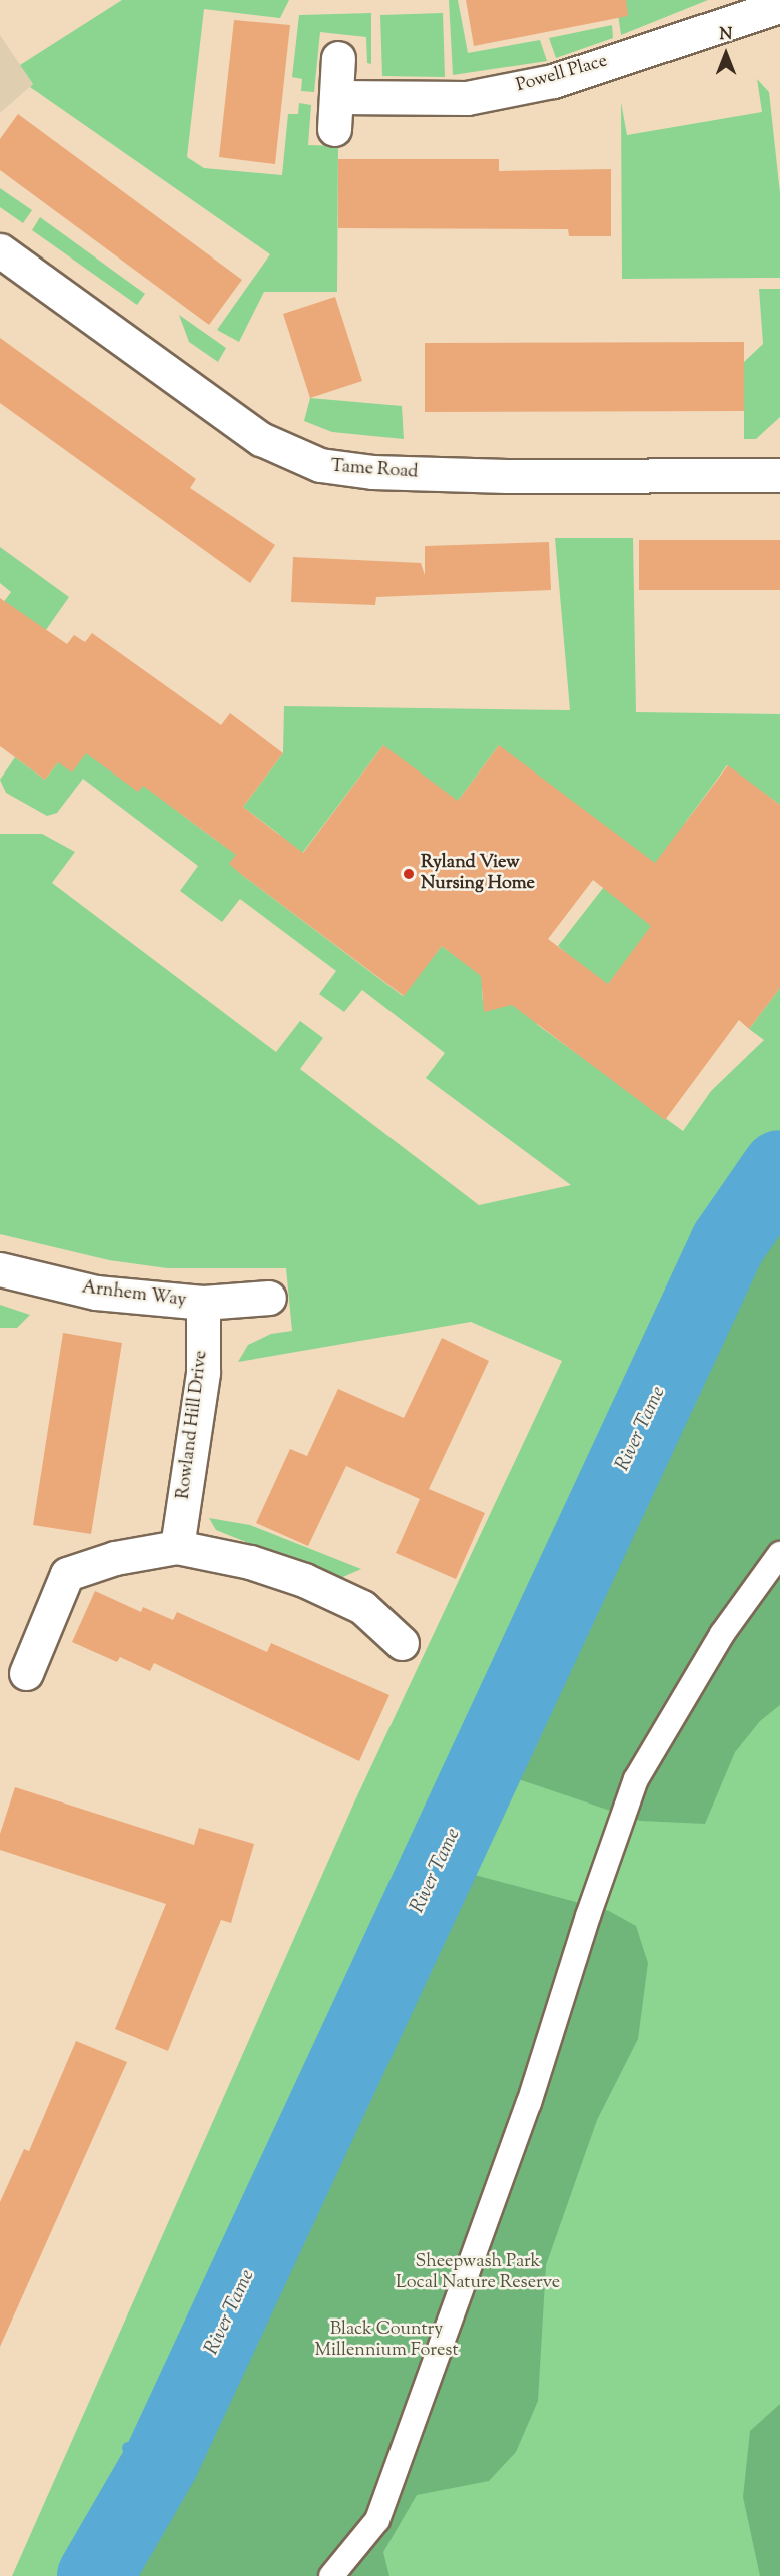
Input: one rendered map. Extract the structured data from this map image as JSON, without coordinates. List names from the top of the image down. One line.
{"streets":{"street":["Powell Place","Tame Road","Arnhem Way","Rowland Hill Drive"]},"crossings":[["Arnhem Way","Rowland Hill Drive"]],"water":["River Tame"],"parks":["Sheepwash Park Local Nature Reserve","Black Country Millennium Forest"],"places":["Ryland View Nursing Home"],"north":"top"}
